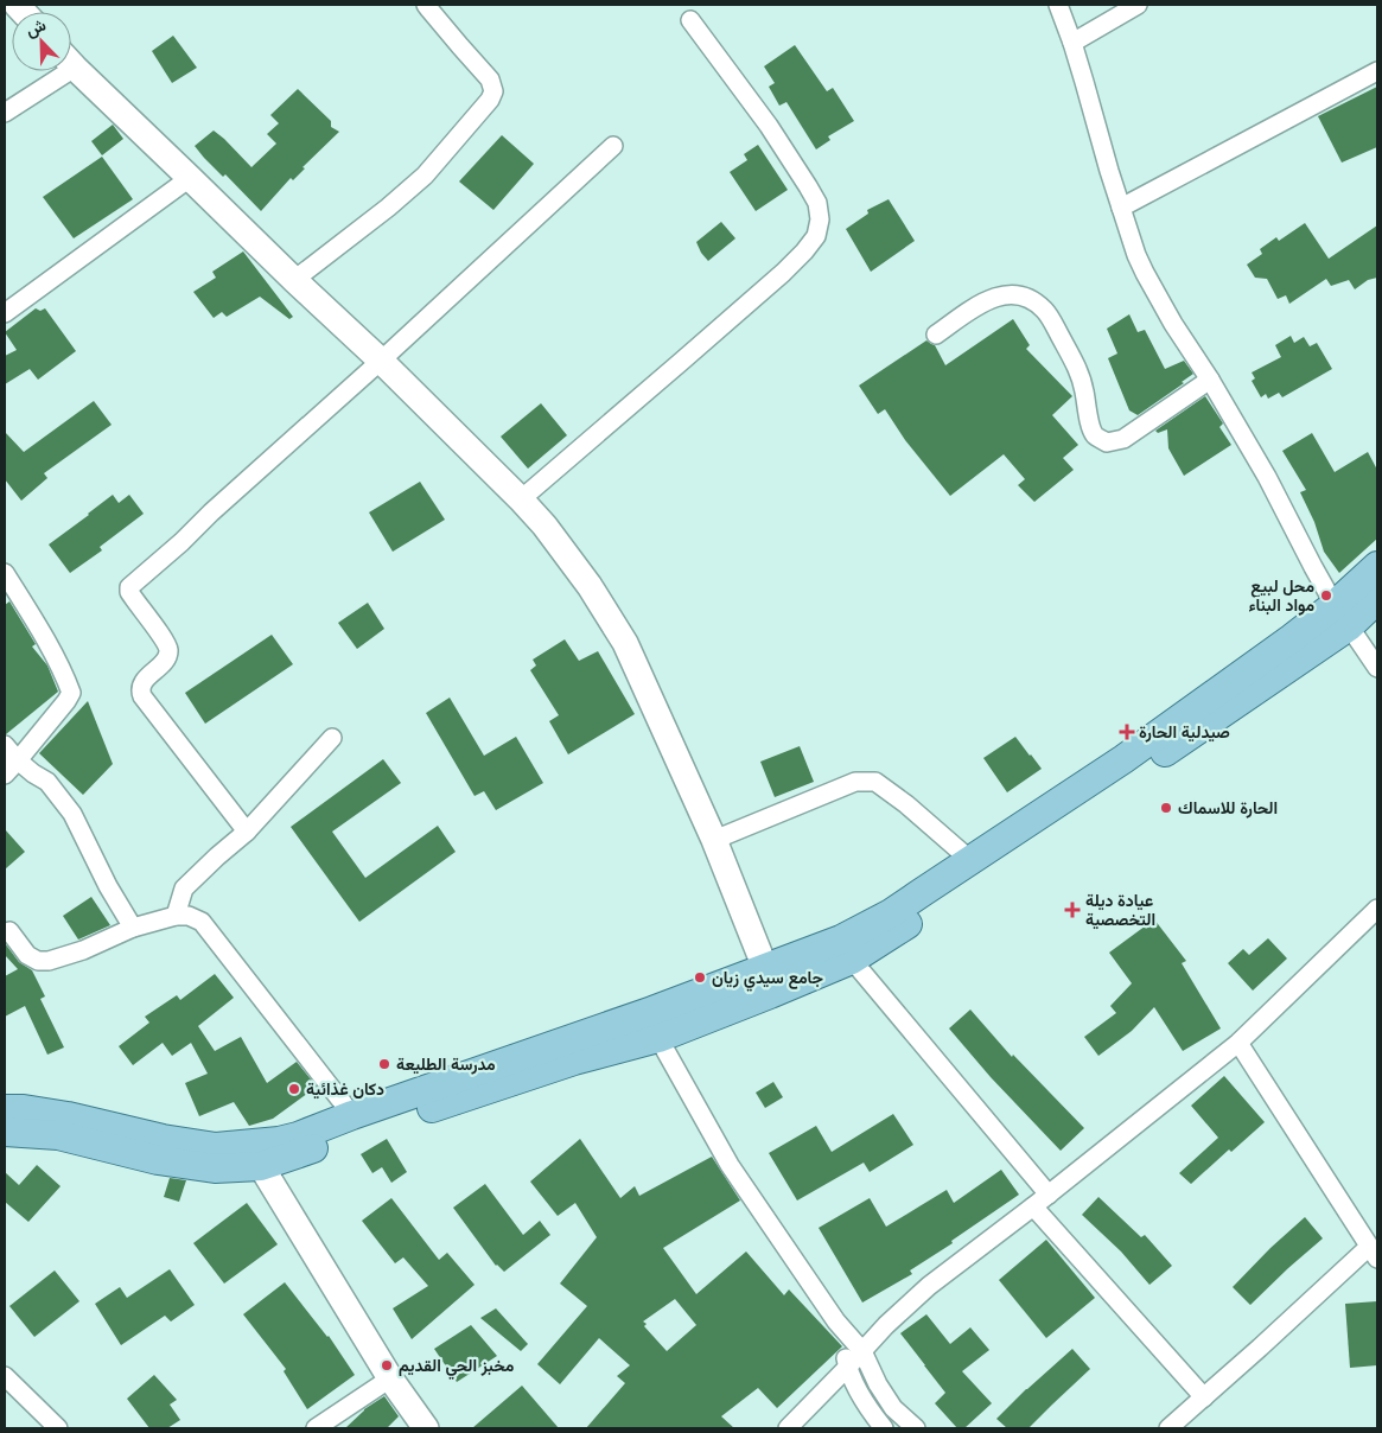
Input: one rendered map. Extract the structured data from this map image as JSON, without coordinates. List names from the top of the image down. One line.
{"places":{"other":["محل لبيع مواد البناء","الحارة للاسماك","جامع سيدي زيان","مدرسة الطليعة","دكان غذائية","مخبز الحي القديم"],"health":["صيدلية الحارة","عيادة ديلة التخصصية"]},"north":"top left"}
